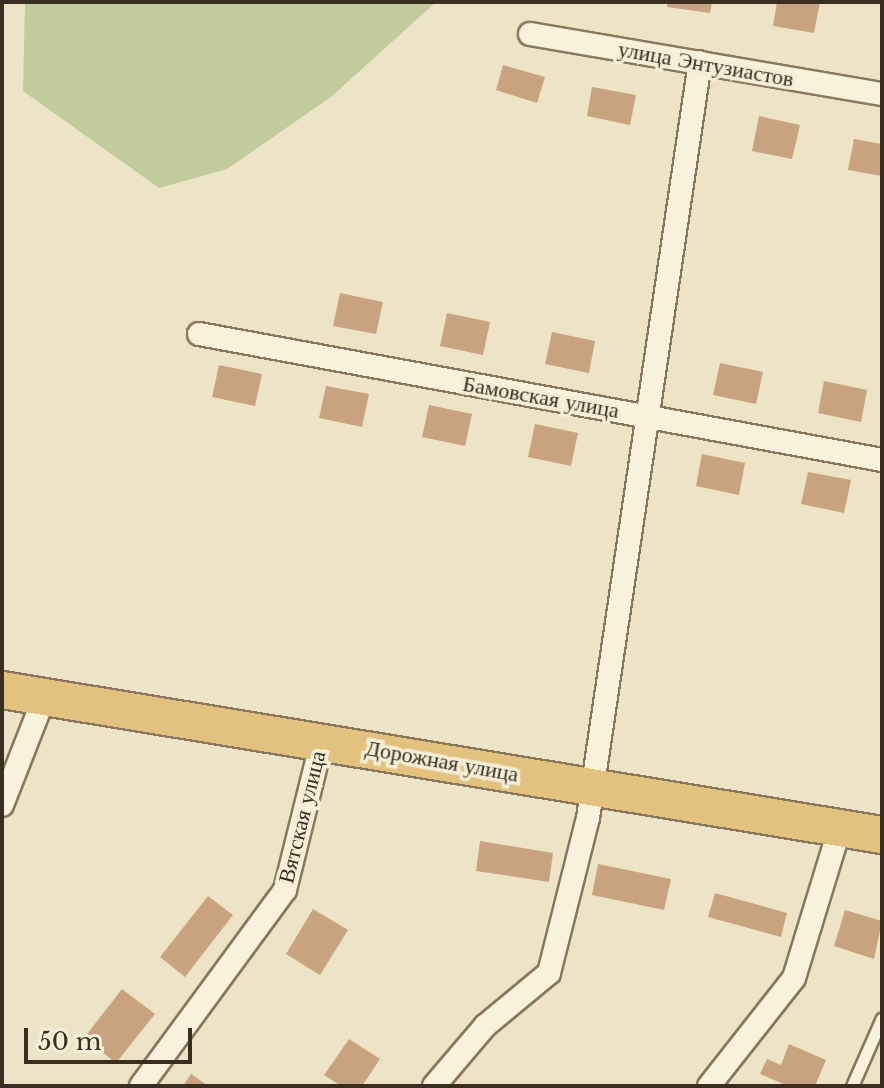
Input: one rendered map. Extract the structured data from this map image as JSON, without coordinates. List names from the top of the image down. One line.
{"streets":{"highway":["Дорожная улица"],"street":["улица Энтузиастов","Бамовская улица","Вятская улица"]},"crossings":[["Дорожная улица","Вятская улица"]],"scale_bar":"50 m"}
